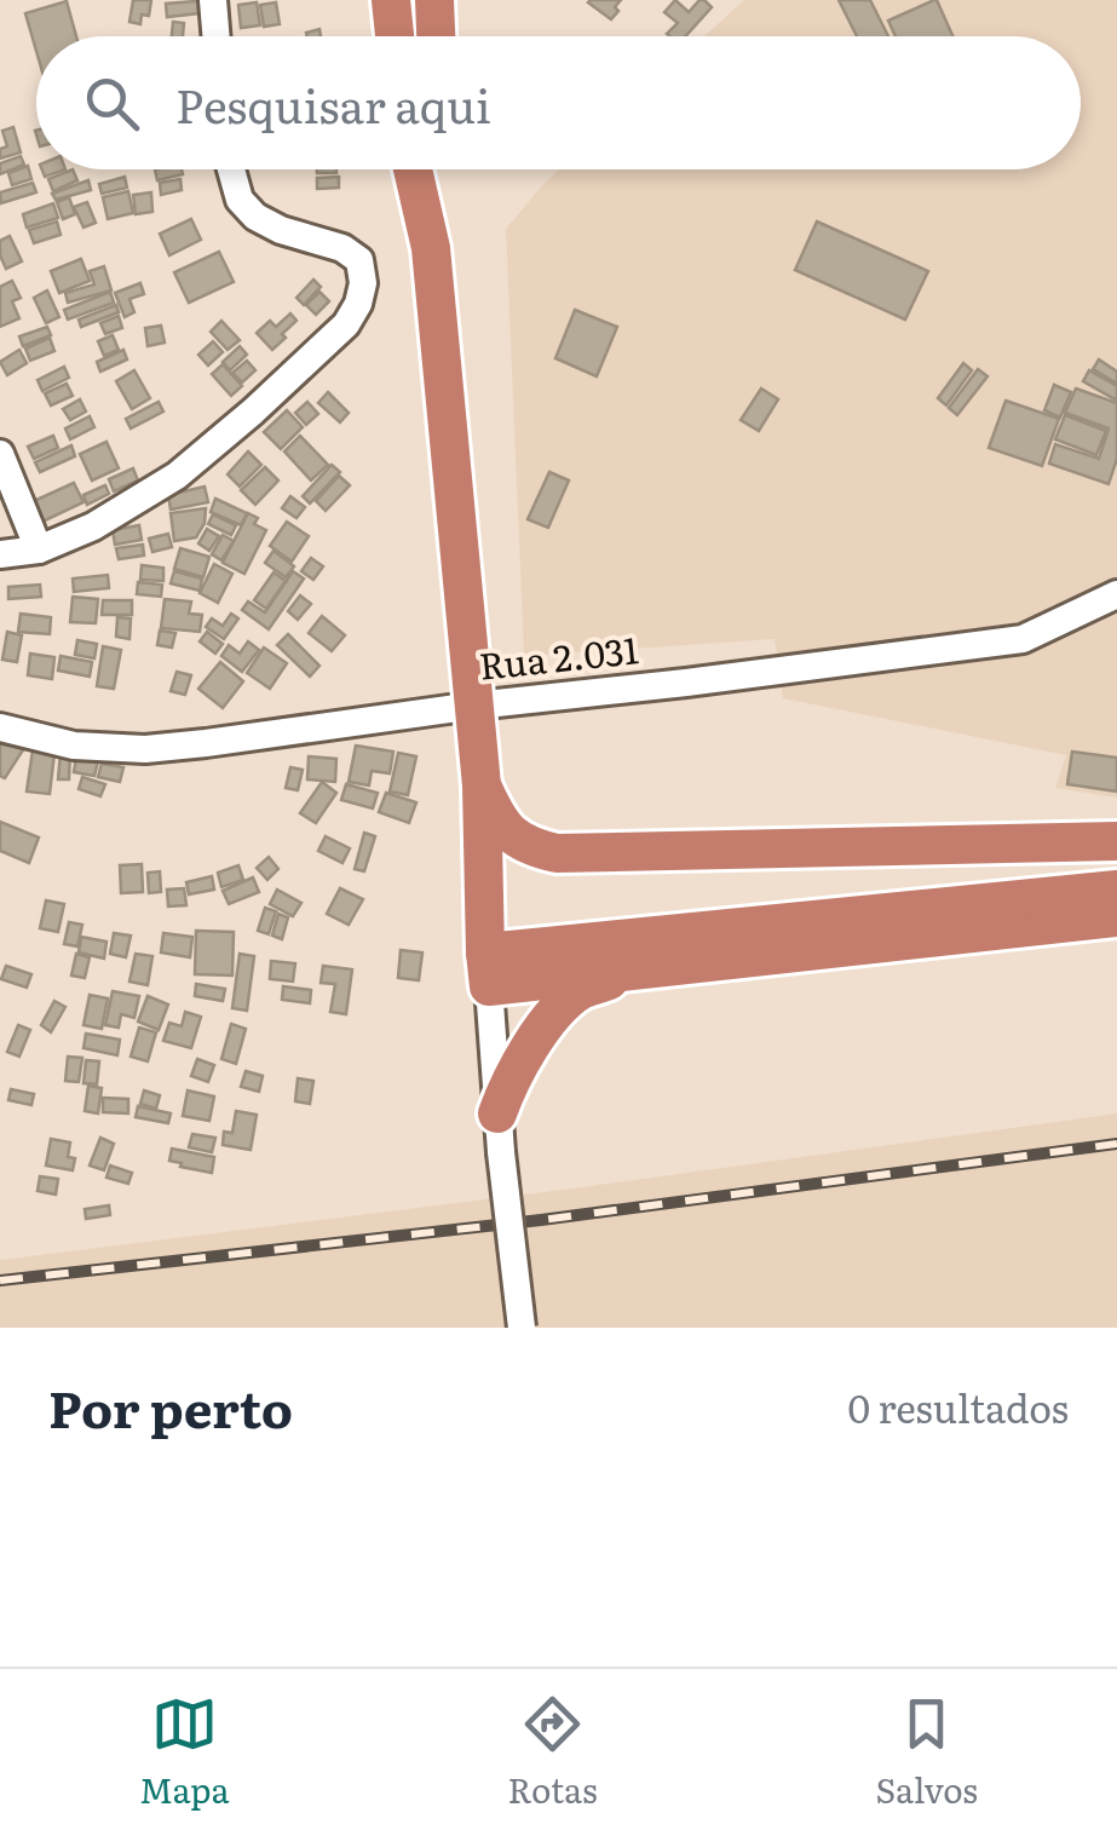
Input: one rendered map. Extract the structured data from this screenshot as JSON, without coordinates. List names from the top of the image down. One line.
{"streets":{"street":["Rua 2.031"]},"page":{"search":"Pesquisar aqui","heading":["Por perto","0 resultados"],"nav":["Mapa","Rotas","Salvos"]}}
